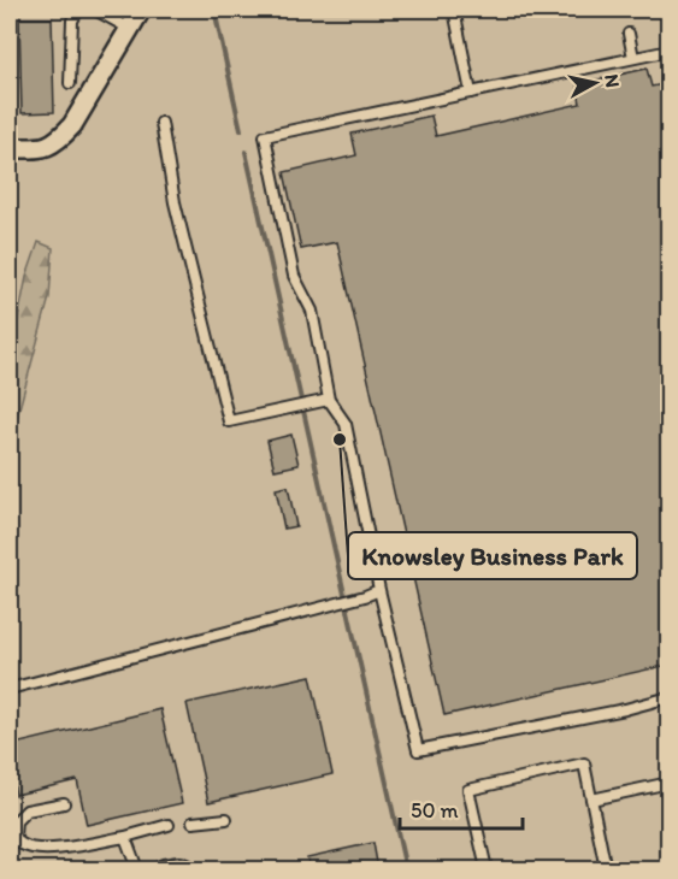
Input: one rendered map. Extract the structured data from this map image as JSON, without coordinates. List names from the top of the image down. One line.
{"places":["Knowsley Business Park"],"scale_bar":"50 m","north":"right"}
